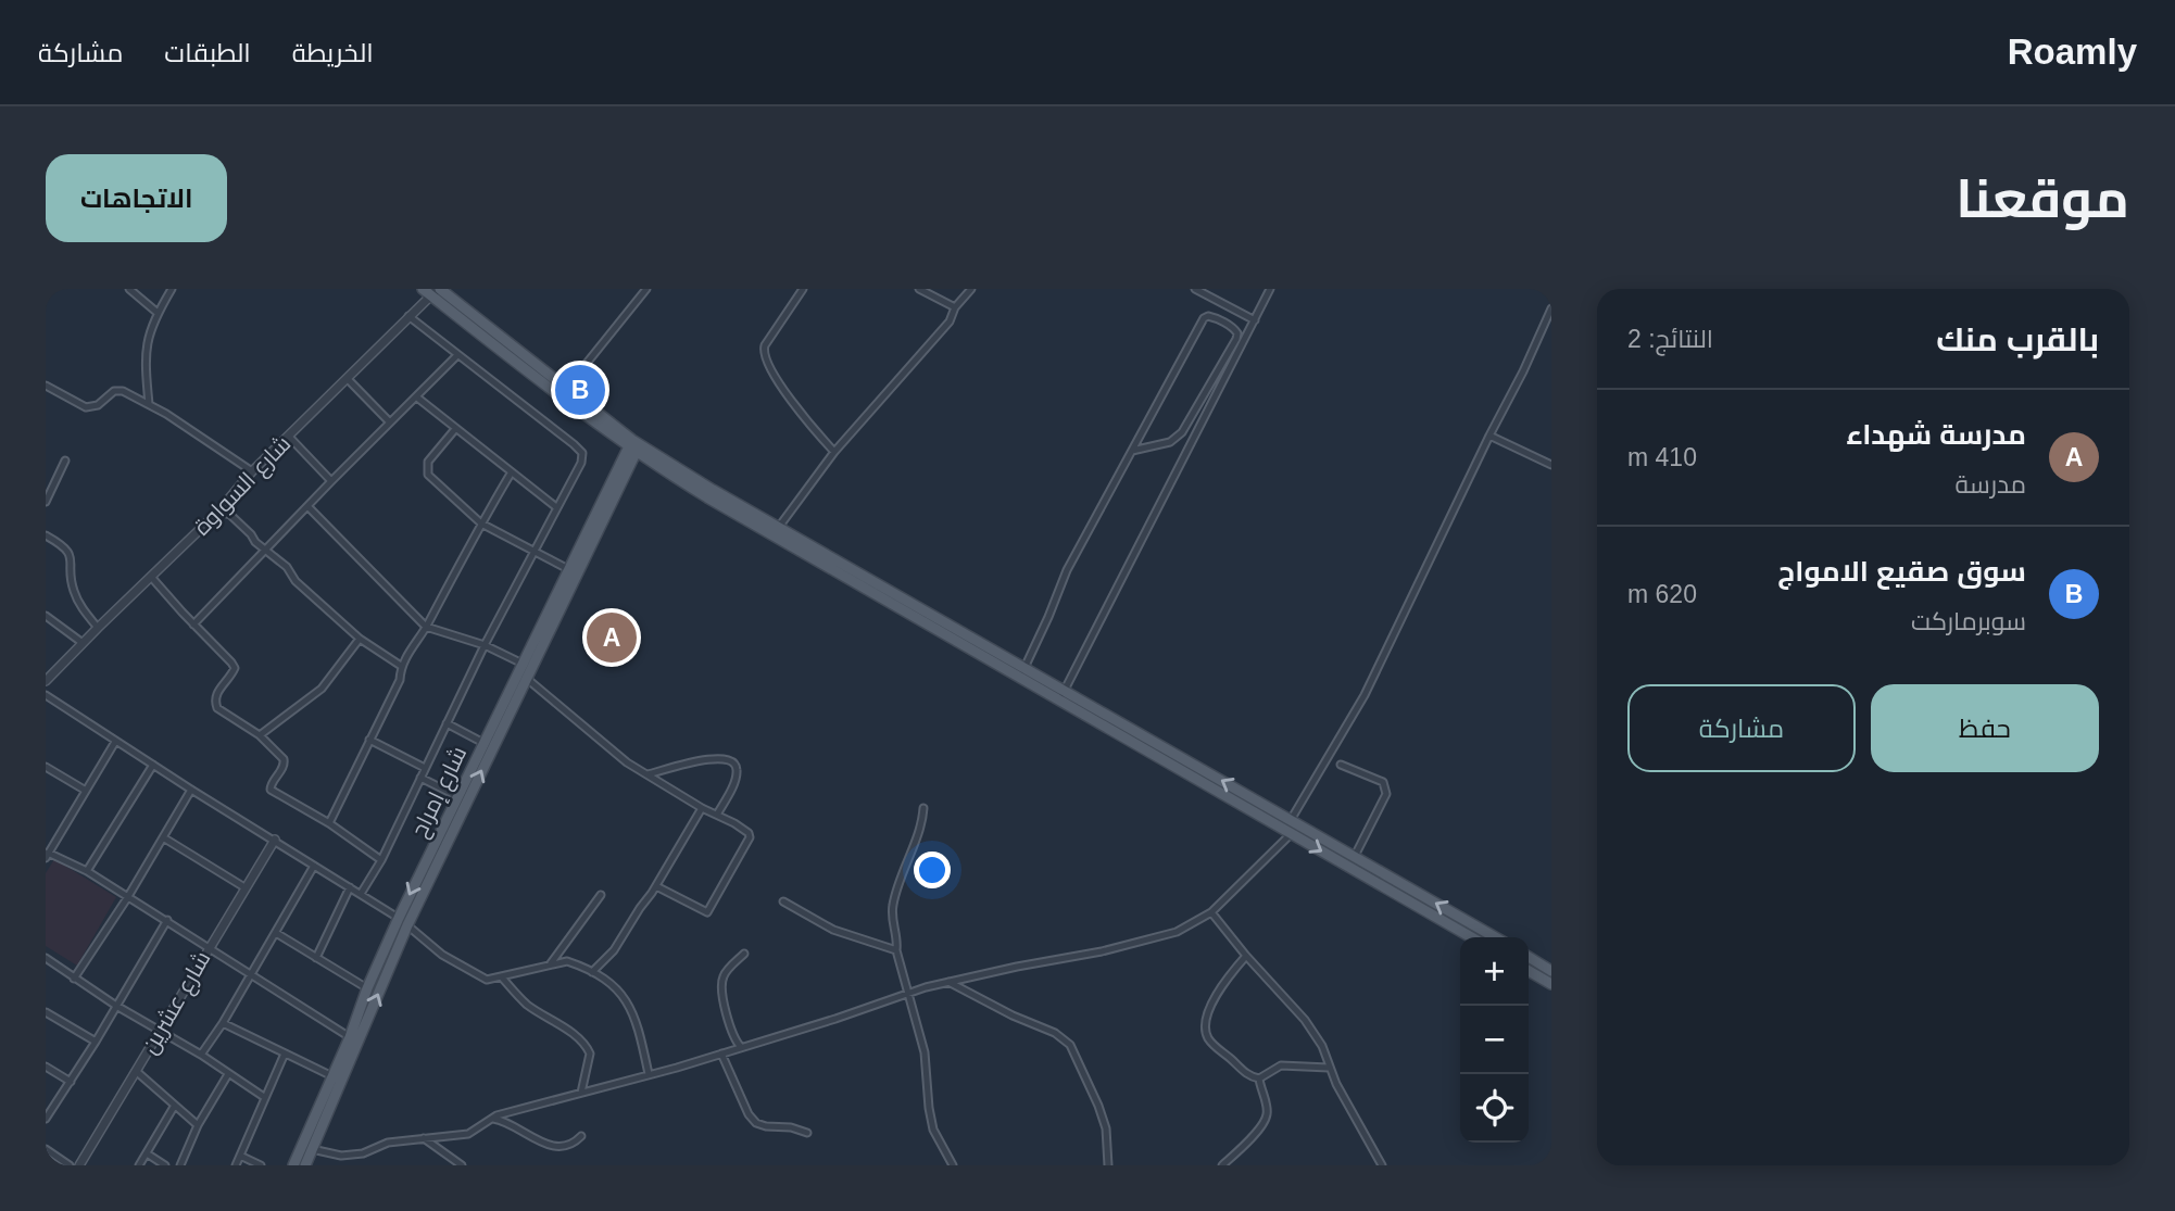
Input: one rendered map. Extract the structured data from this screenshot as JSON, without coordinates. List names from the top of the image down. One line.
{"streets":{"main road":["شارع إمراح"],"street":["شارع السواوة","شارع عشرين"]},"page":{"header":"Roamly","nav":["الخريطة","الطبقات","مشاركة"],"title":"موقعنا","buttons":["الاتجاهات",["حفظ","مشاركة"]],"heading":["بالقرب منك","النتائج: 2"],"pins":["B","A"],"list":[{"mark":"A","name":"مدرسة شهداء","note":"مدرسة","value":"410 m"},{"mark":"B","name":"سوق صقيع الامواج","note":"سوبرماركت","value":"620 m"}],"map_buttons":["+","−"]}}
